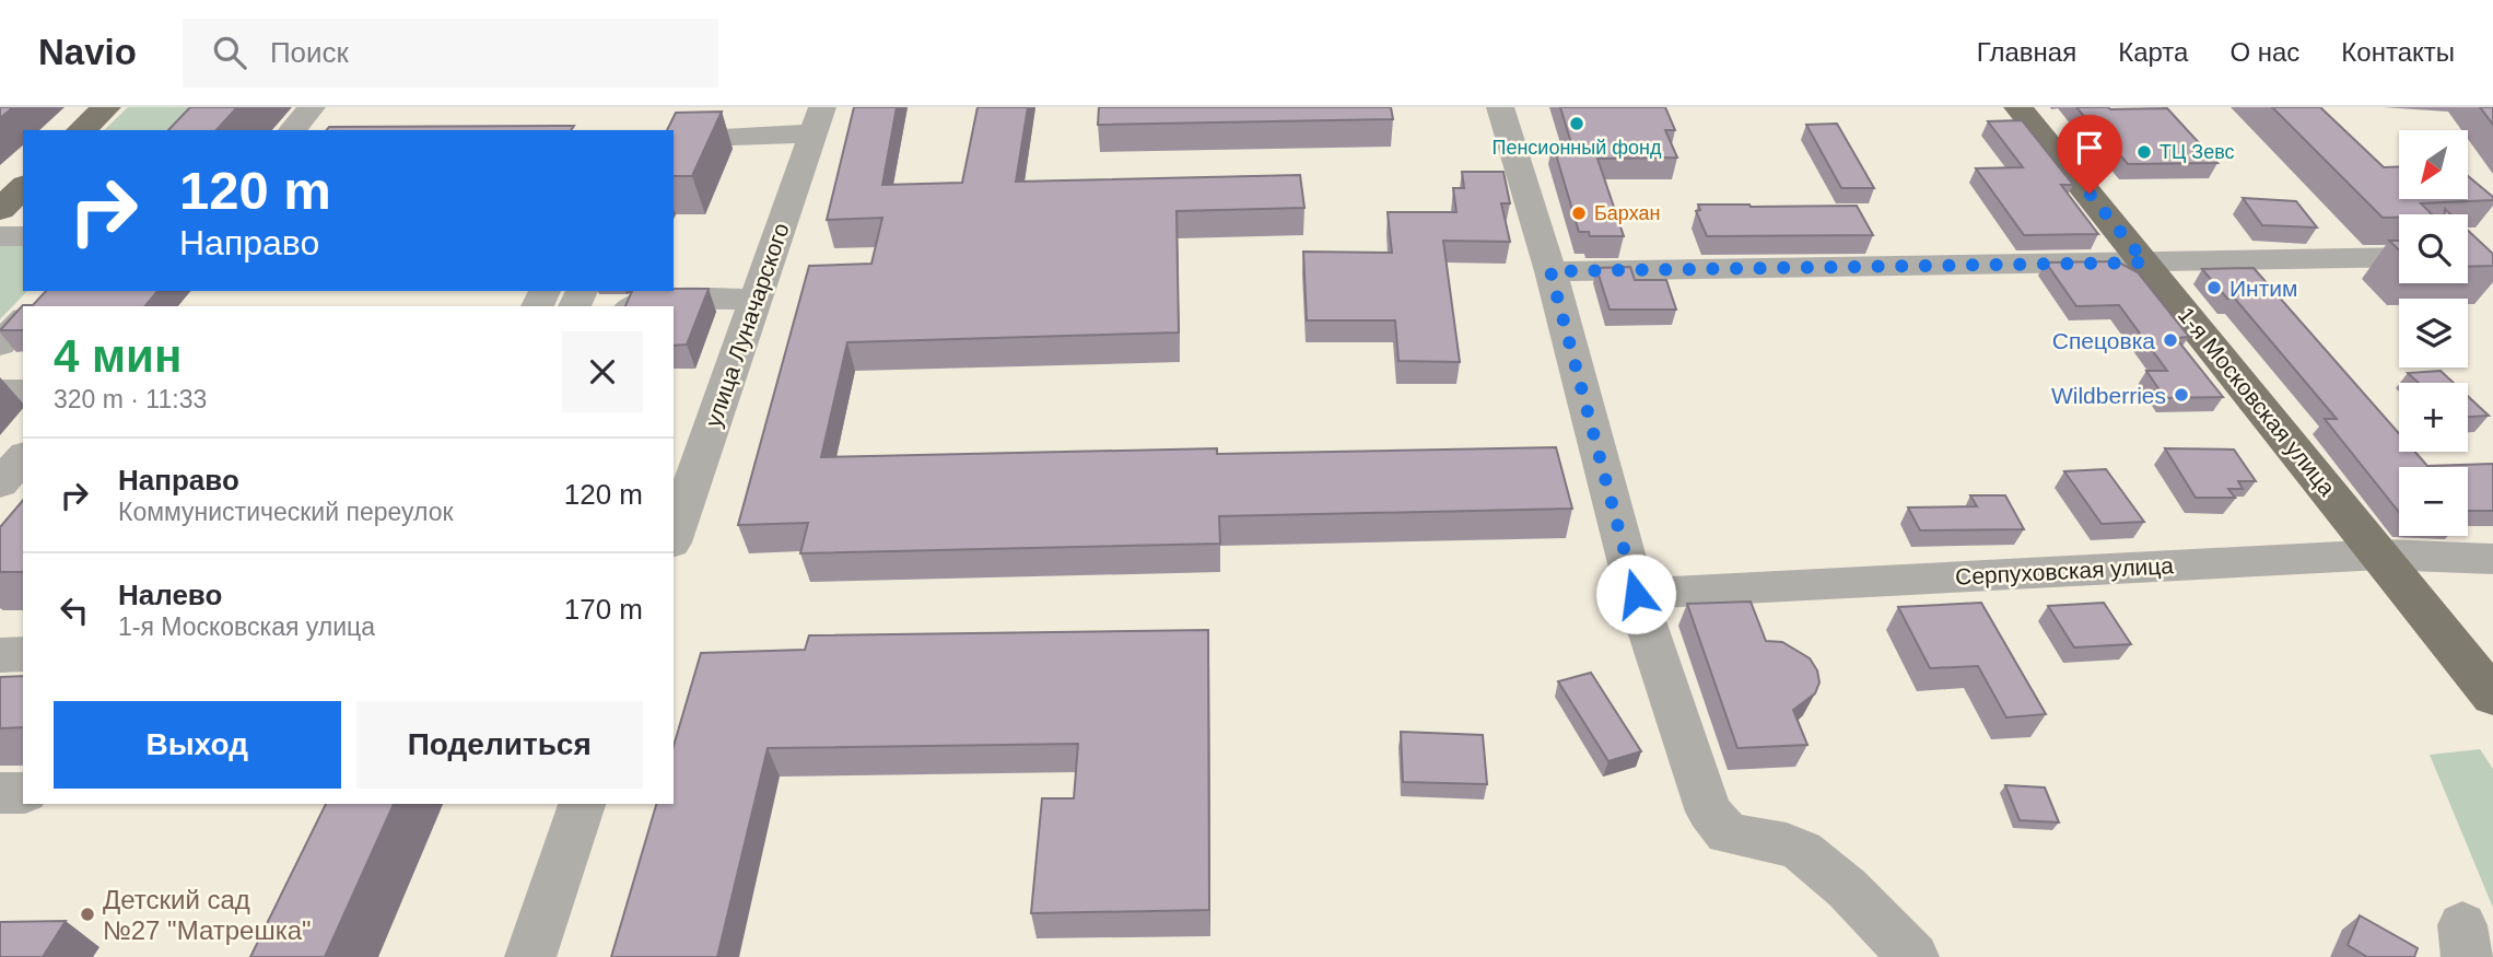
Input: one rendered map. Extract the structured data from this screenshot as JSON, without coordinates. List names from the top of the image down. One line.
{"streets":{"main road":["1-я Московская улица"],"street":["улица Луначарского","Серпуховская улица"]},"crossings":[["1-я Московская улица","Серпуховская улица"]],"places":["Пенсионный фонд","ТЦ Зевс","Бархан","Интим","Спецовка","Wildberries","Детский сад №27 \"Матрешка\""],"north":"bottom left","page":{"header":"Navio","search":"Поиск","nav":["Главная","Карта","О нас","Контакты"],"map_buttons":["+","−"],"turn":["120 m","Направо"],"heading":["4 мин","320 m · 11:33"],"list":[{"name":"Направо","note":"Коммунистический переулок","value":"120 m"},{"name":"Налево","note":"1-я Московская улица","value":"170 m"}],"buttons":["Выход","Поделиться"]}}
